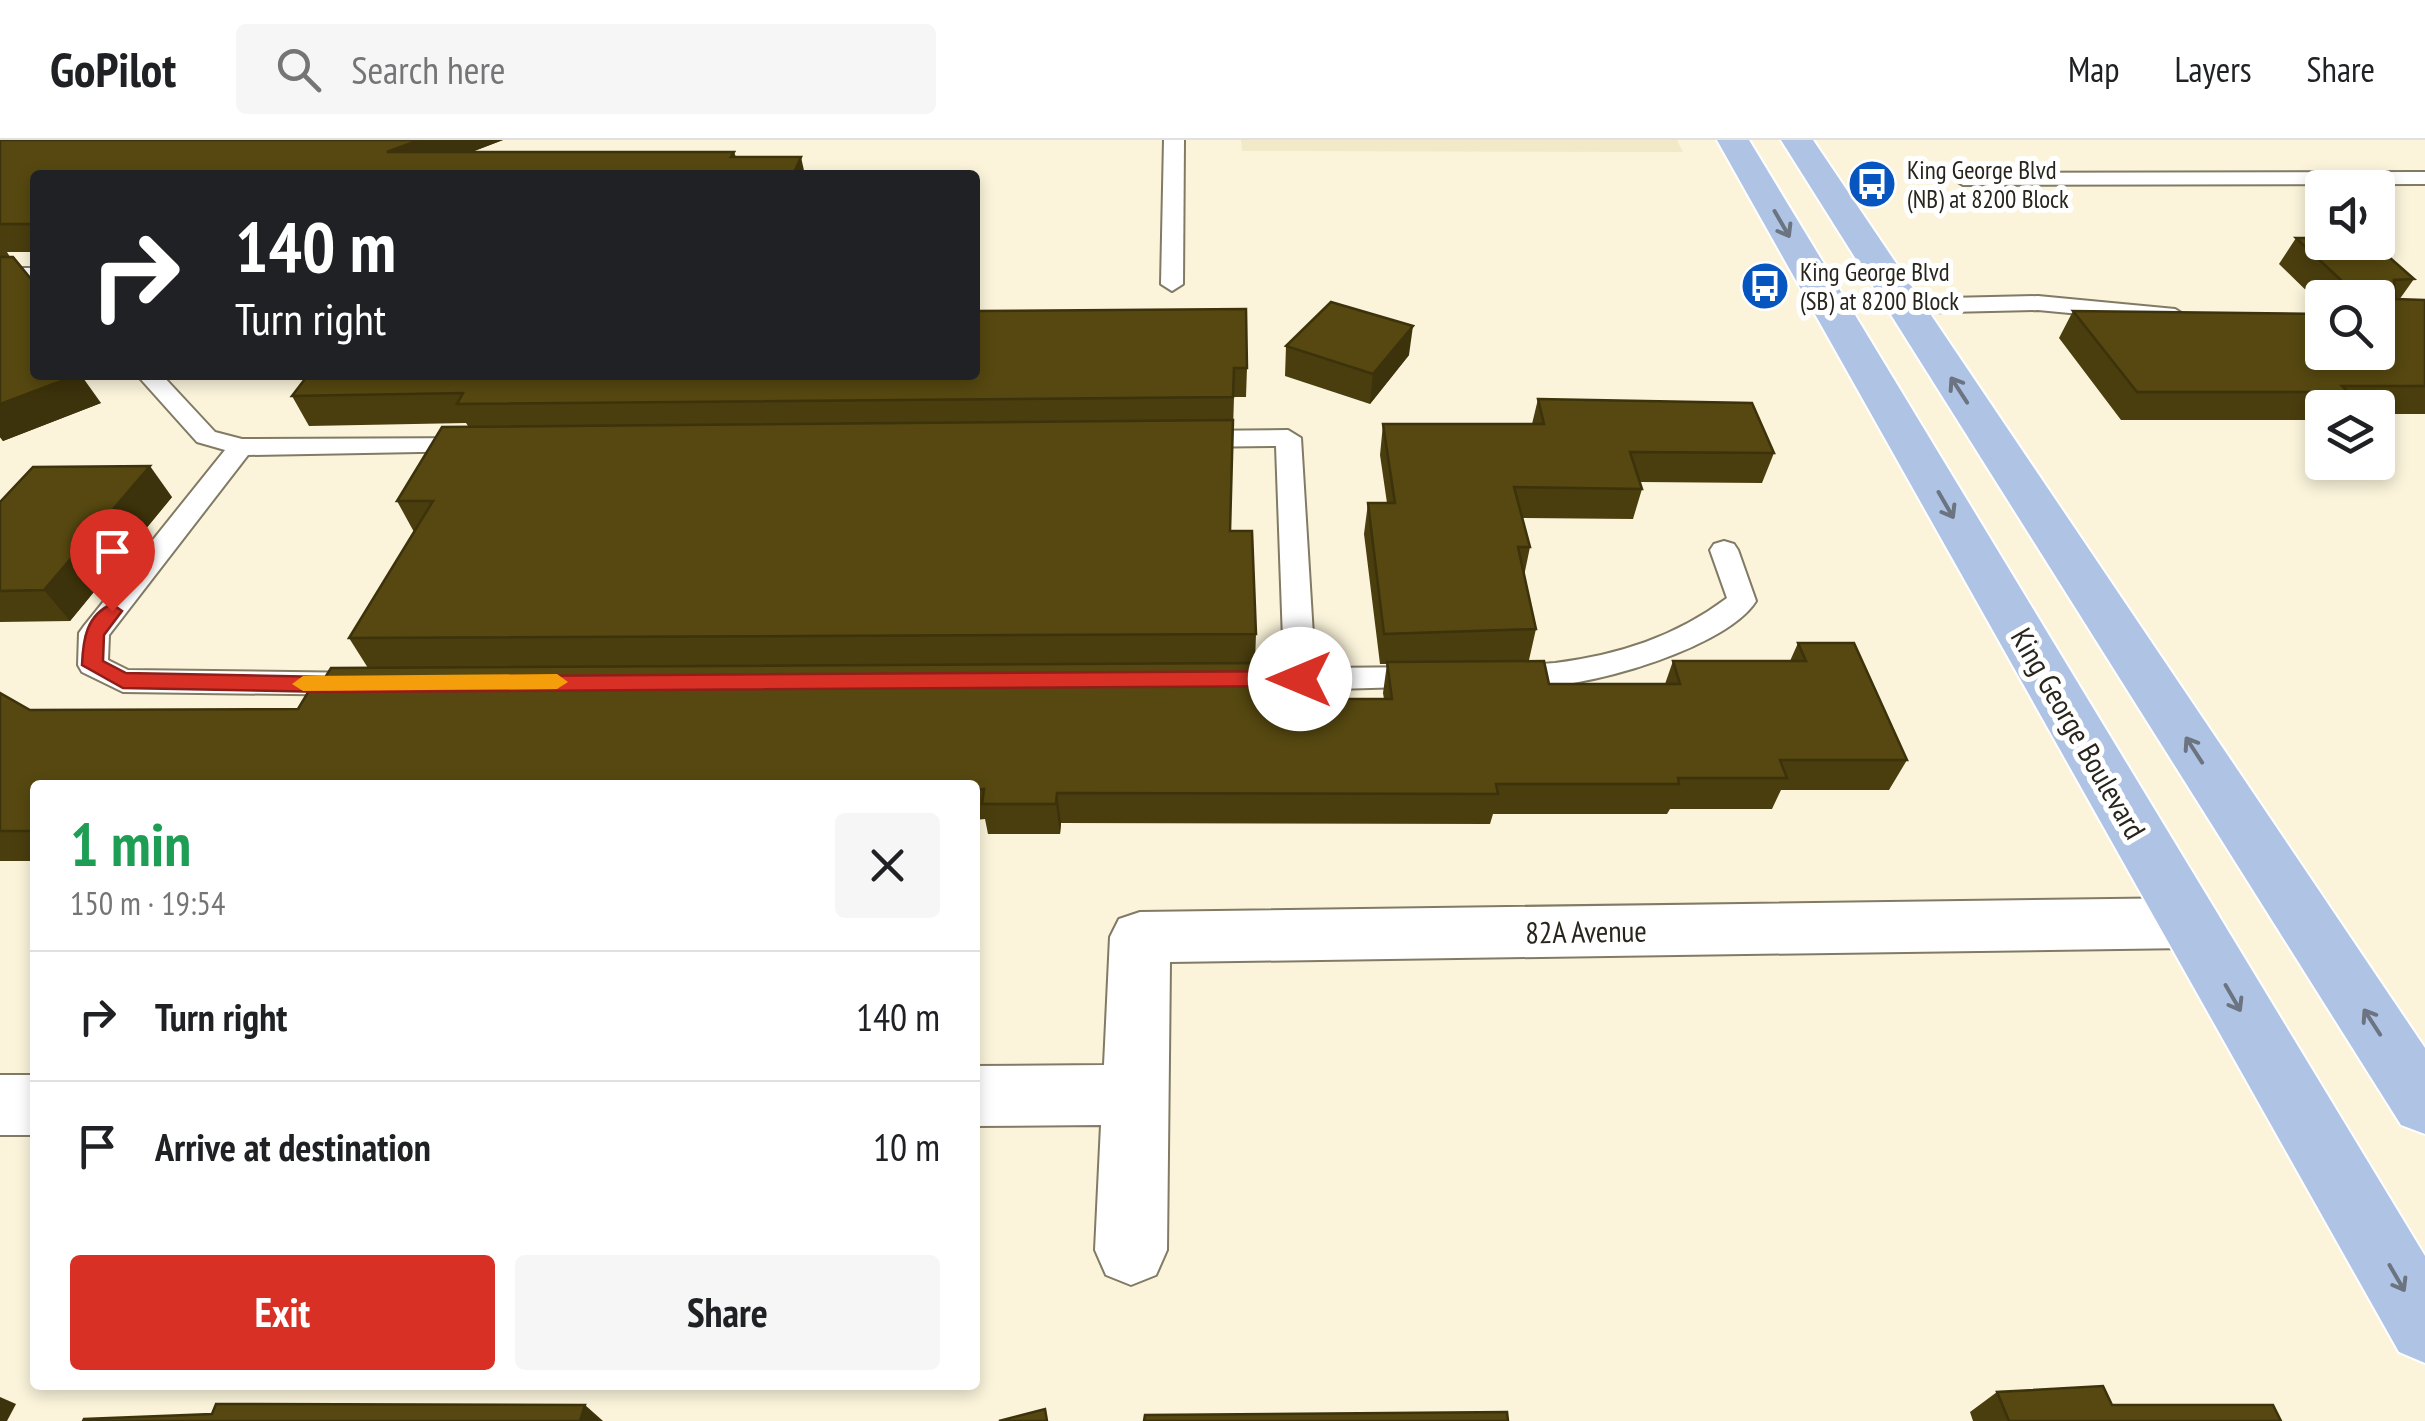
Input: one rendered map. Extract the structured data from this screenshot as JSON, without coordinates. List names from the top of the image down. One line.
{"streets":{"main road":["King George Boulevard"],"street":["82A Avenue"]},"crossings":[["King George Boulevard","82A Avenue"]],"places":{"bus stop":["King George Blvd (NB) at 8200 Block","King George Blvd (SB) at 8200 Block"]},"page":{"header":"GoPilot","search":"Search here","nav":["Map","Layers","Share"],"turn":["140 m","Turn right"],"heading":["1 min","150 m · 19:54"],"list":[{"name":"Turn right","value":"140 m"},{"name":"Arrive at destination","value":"10 m"}],"buttons":["Exit","Share"]}}
